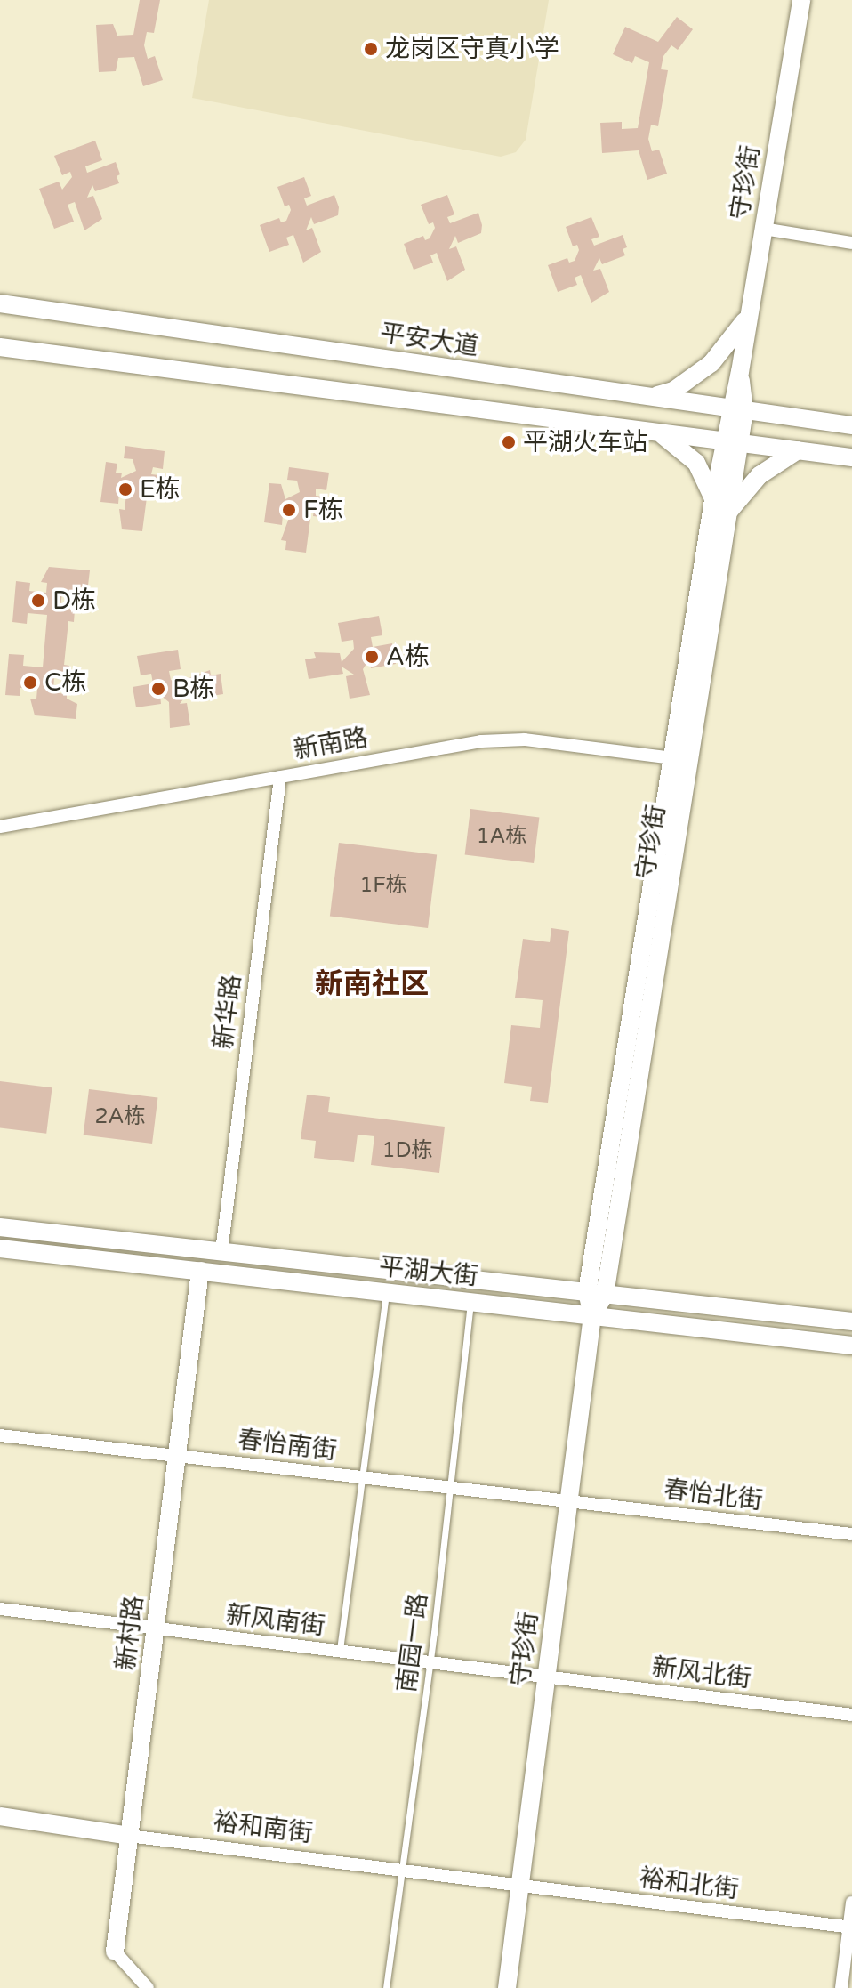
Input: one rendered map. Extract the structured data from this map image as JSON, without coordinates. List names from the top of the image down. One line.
{"streets":{"street":["守珍街","平安大道","新南路","新华路","平湖大街","春怡南街","春怡北街","新风南街","新村路","新风北街","裕和南街","裕和北街"],"lane":["南园一路"]},"crossings":[["守珍街","平安大道"],["守珍街","新南路"],["守珍街","平湖大街"],["守珍街","春怡南街"],["守珍街","春怡北街"],["守珍街","新风南街"],["守珍街","新风北街"],["守珍街","裕和南街"],["守珍街","裕和北街"],["新南路","新华路"],["新华路","平湖大街"],["平湖大街","新村路"],["平湖大街","南园一路"],["春怡南街","春怡北街"],["春怡南街","新村路"],["春怡南街","南园一路"],["新风南街","新村路"],["新风南街","南园一路"],["新风南街","新风北街"],["新村路","裕和南街"],["南园一路","裕和南街"],["裕和南街","裕和北街"]],"districts":["新南社区"],"places":["龙岗区守真小学","平湖火车站","E栋","F栋","D栋","A栋","C栋","B栋"],"house_numbers":["1A栋","1F栋","2A栋","1D栋"]}
